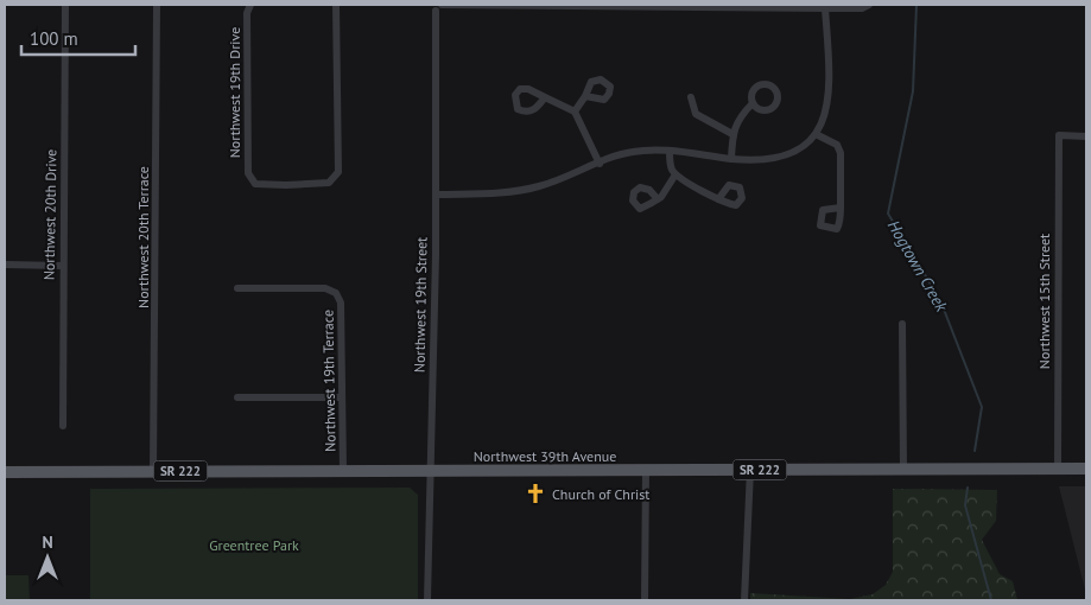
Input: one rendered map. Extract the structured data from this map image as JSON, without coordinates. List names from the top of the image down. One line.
{"streets":{"main road":["Northwest 39th Avenue","SR 222"],"street":["Northwest 19th Drive","Northwest 20th Drive","Northwest 20th Terrace","Northwest 15th Street","Northwest 19th Street","Northwest 19th Terrace"]},"crossings":[["Northwest 20th Terrace","Northwest 39th Avenue"],["Northwest 15th Street","Northwest 39th Avenue"],["Northwest 19th Street","Northwest 39th Avenue"],["Northwest 19th Terrace","Northwest 39th Avenue"]],"water":["Hogtown Creek"],"parks":["Greentree Park"],"places":{"church":["Church of Christ"]},"scale_bar":"100 m","north":"top"}
